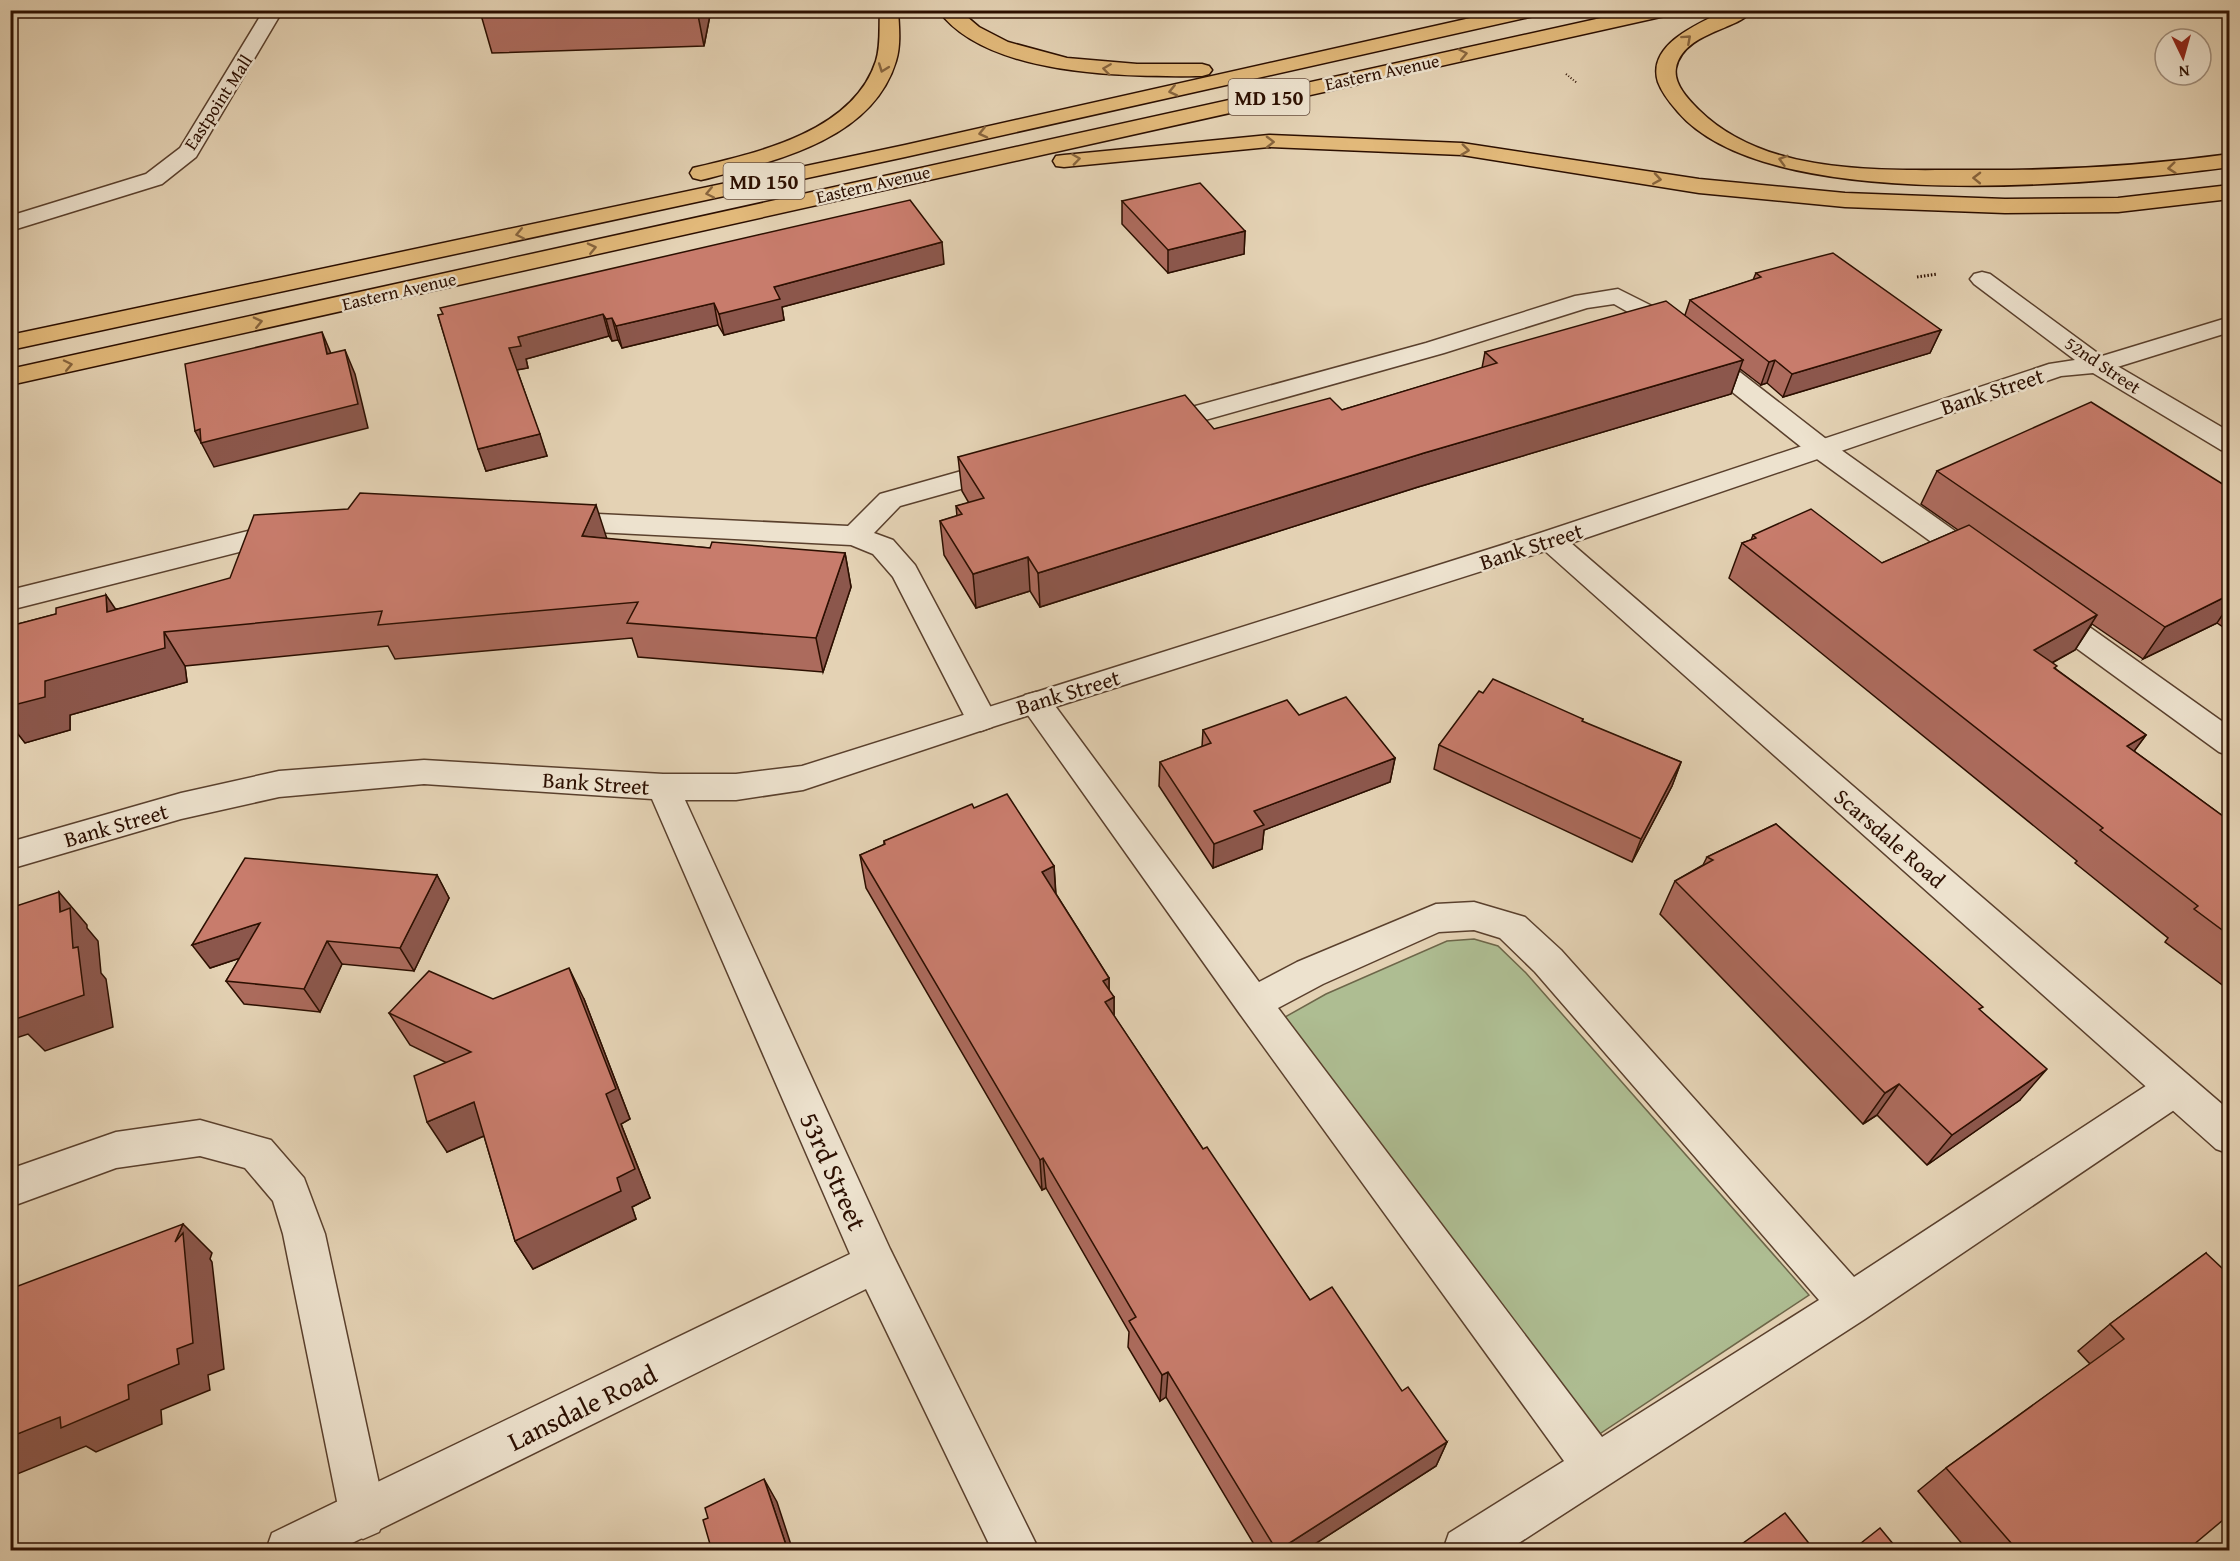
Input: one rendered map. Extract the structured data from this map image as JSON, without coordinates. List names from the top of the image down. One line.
{"streets":{"main road":["Eastern Avenue","MD 150"],"street":["Eastpoint Mall","52nd Street","Bank Street","Scarsdale Road","53rd Street","Lansdale Road"]},"crossings":[["52nd Street","Bank Street"],["Bank Street","Scarsdale Road"],["Bank Street","53rd Street"],["53rd Street","Lansdale Road"]],"north":"bottom"}
